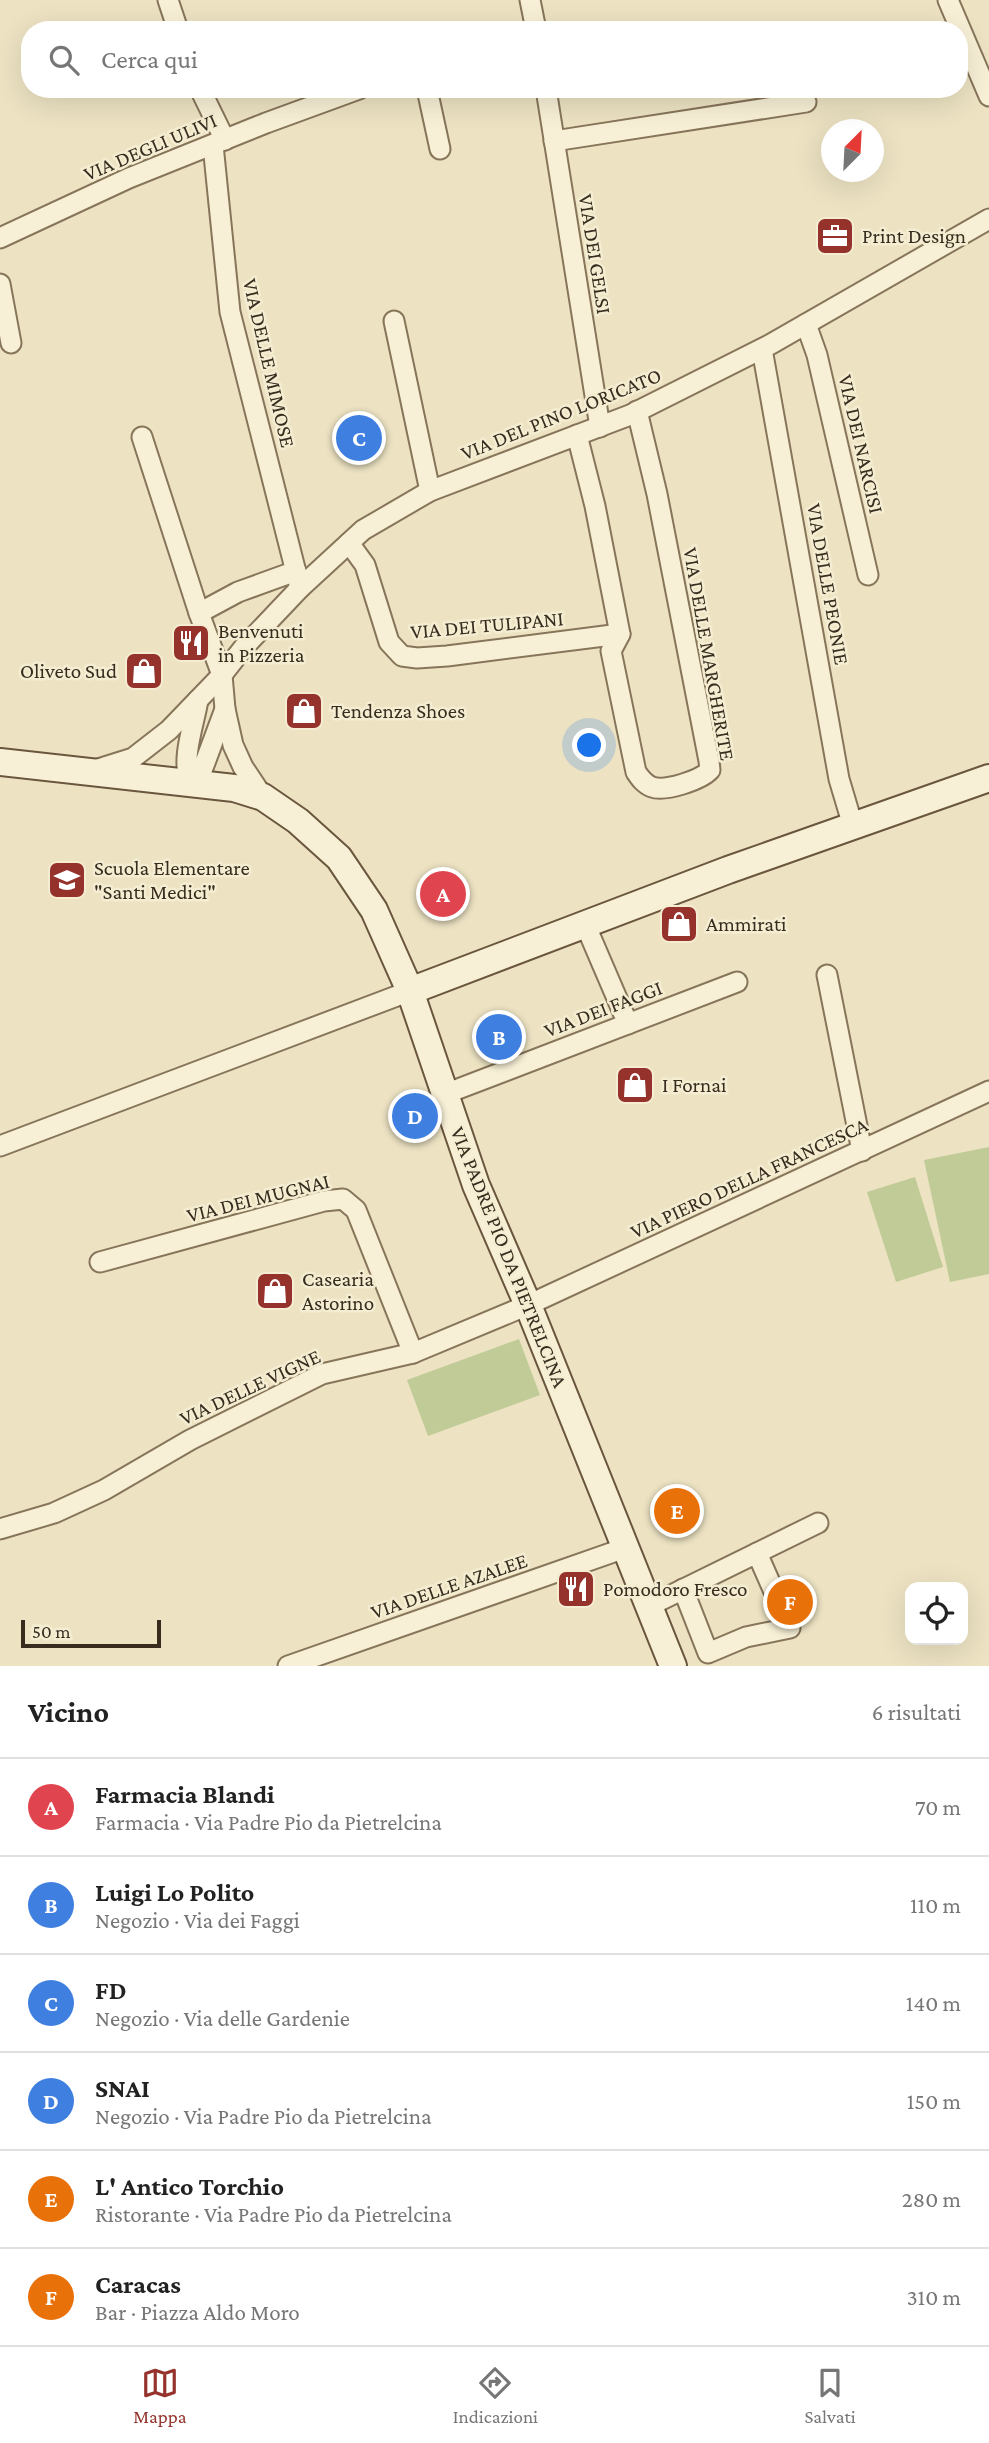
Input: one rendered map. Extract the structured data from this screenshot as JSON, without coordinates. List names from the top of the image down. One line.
{"streets":{"street":["VIA DEGLI ULIVI","VIA DEI GELSI","VIA DELLE MIMOSE","VIA DEL PINO LORICATO","VIA DEI NARCISI","VIA DELLE PEONIE","VIA DEI TULIPANI","VIA DELLE MARGHERITE","VIA DEI FAGGI","VIA PIERO DELLA FRANCESCA","VIA DEI MUGNAI","VIA PADRE PIO DA PIETRELCINA","VIA DELLE VIGNE","VIA DELLE AZALEE"]},"crossings":[["VIA DEGLI ULIVI","VIA DELLE MIMOSE"],["VIA DEI GELSI","VIA DEL PINO LORICATO"],["VIA DELLE MIMOSE","VIA DEL PINO LORICATO"],["VIA DEL PINO LORICATO","VIA DEI NARCISI"],["VIA DEL PINO LORICATO","VIA DELLE PEONIE"],["VIA DEL PINO LORICATO","VIA DEI TULIPANI"],["VIA DEL PINO LORICATO","VIA DELLE MARGHERITE"],["VIA DEL PINO LORICATO","VIA PADRE PIO DA PIETRELCINA"],["VIA DEI TULIPANI","VIA DELLE MARGHERITE"],["VIA DEI FAGGI","VIA PADRE PIO DA PIETRELCINA"],["VIA PIERO DELLA FRANCESCA","VIA PADRE PIO DA PIETRELCINA"],["VIA PIERO DELLA FRANCESCA","VIA DELLE VIGNE"],["VIA DEI MUGNAI","VIA DELLE VIGNE"],["VIA PADRE PIO DA PIETRELCINA","VIA DELLE VIGNE"],["VIA PADRE PIO DA PIETRELCINA","VIA DELLE AZALEE"]],"places":{"office":["Print Design"],"restaurant":["Benvenuti in Pizzeria","Pomodoro Fresco"],"shop":["Oliveto Sud","Tendenza Shoes","Ammirati","I Fornai","Casearia Astorino"],"school or university":["Scuola Elementare \"Santi Medici\""]},"scale_bar":"50 m","north":"top right","page":{"search":"Cerca qui","pins":["C","A","B","D","E","F"],"scale":"50 m","heading":["Vicino","6 risultati"],"list":[{"mark":"A","name":"Farmacia Blandi","note":"Farmacia · Via Padre Pio da Pietrelcina","value":"70 m"},{"mark":"B","name":"Luigi Lo Polito","note":"Negozio · Via dei Faggi","value":"110 m"},{"mark":"C","name":"FD","note":"Negozio · Via delle Gardenie","value":"140 m"},{"mark":"D","name":"SNAI","note":"Negozio · Via Padre Pio da Pietrelcina","value":"150 m"},{"mark":"E","name":"L' Antico Torchio","note":"Ristorante · Via Padre Pio da Pietrelcina","value":"280 m"},{"mark":"F","name":"Caracas","note":"Bar · Piazza Aldo Moro","value":"310 m"}],"nav":["Mappa","Indicazioni","Salvati"]}}
